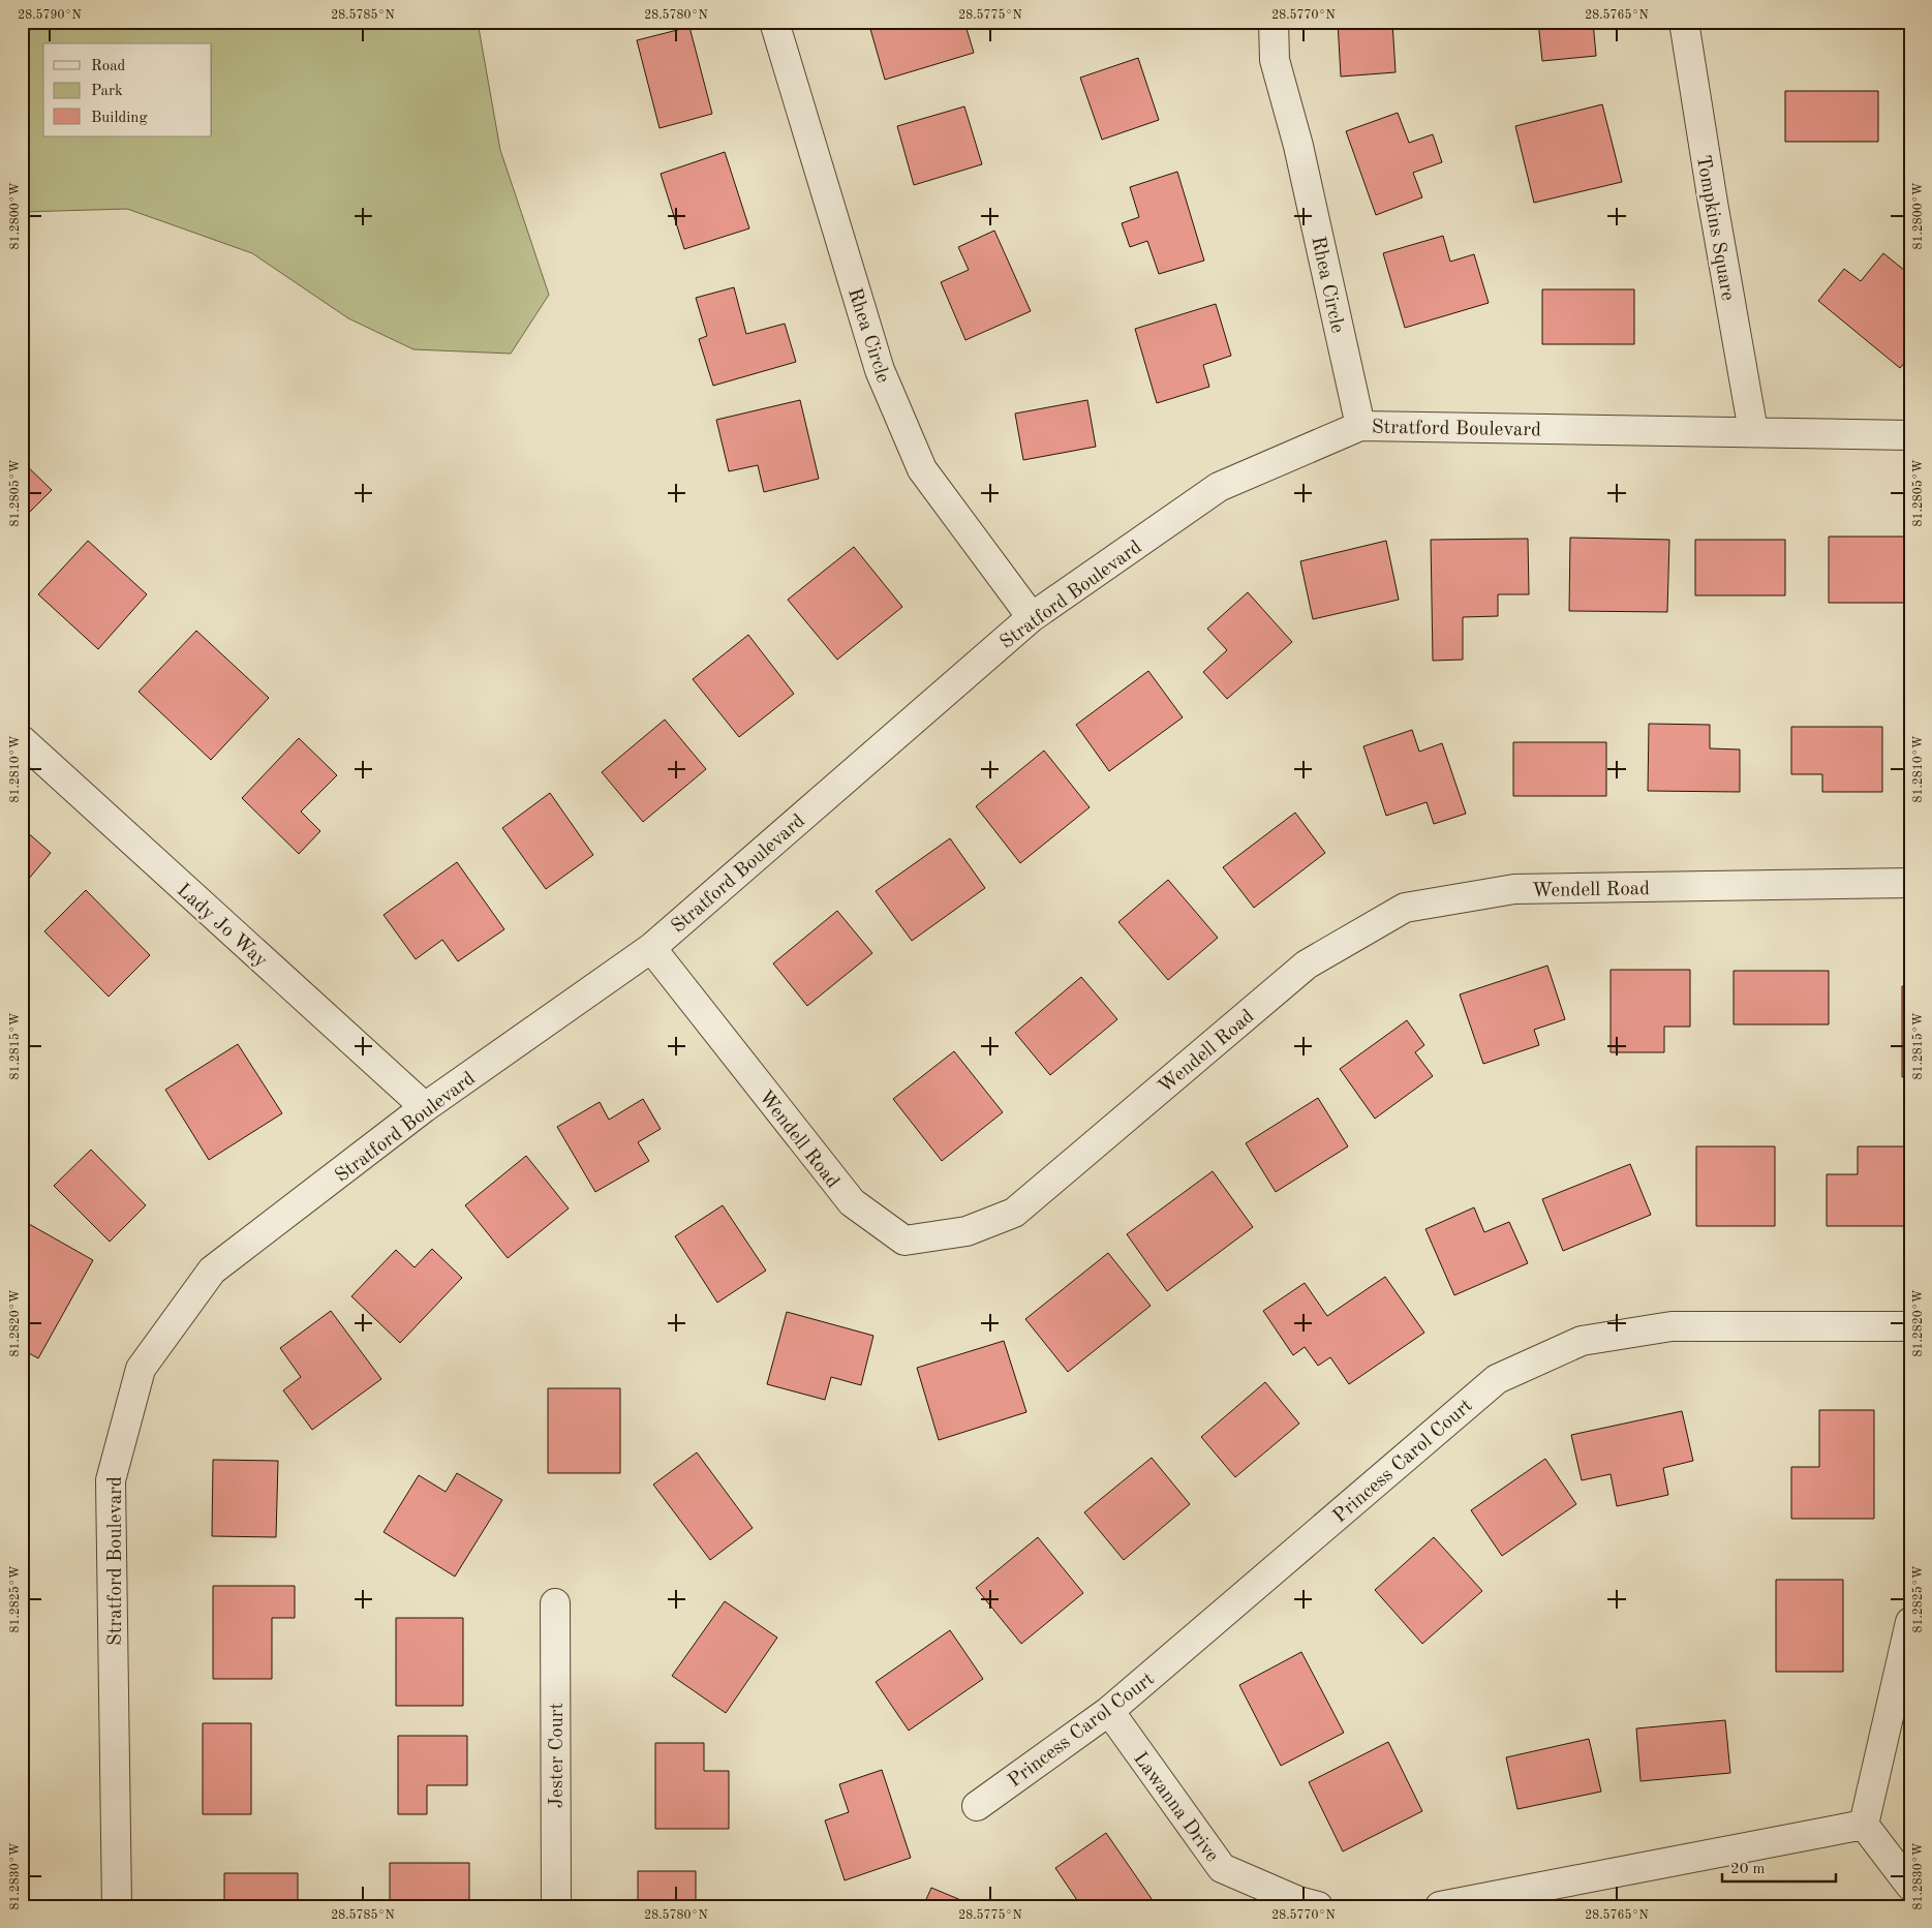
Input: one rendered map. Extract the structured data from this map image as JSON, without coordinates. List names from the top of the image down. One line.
{"streets":{"street":["Tompkins Square","Rhea Circle","Stratford Boulevard","Wendell Road","Lady Jo Way","Princess Carol Court","Jester Court","Lawanna Drive"]},"crossings":[["Tompkins Square","Stratford Boulevard"],["Rhea Circle","Stratford Boulevard"],["Stratford Boulevard","Wendell Road"],["Stratford Boulevard","Lady Jo Way"],["Princess Carol Court","Lawanna Drive"]],"legend":["Road","Park","Building"],"scale_bar":"20 m","coordinates":["28.5790°N","28.5785°N","28.5780°N","28.5775°N","28.5770°N","28.5765°N","81.2800°W","81.2805°W","81.2810°W","81.2815°W","81.2820°W","81.2825°W","81.2830°W"]}
